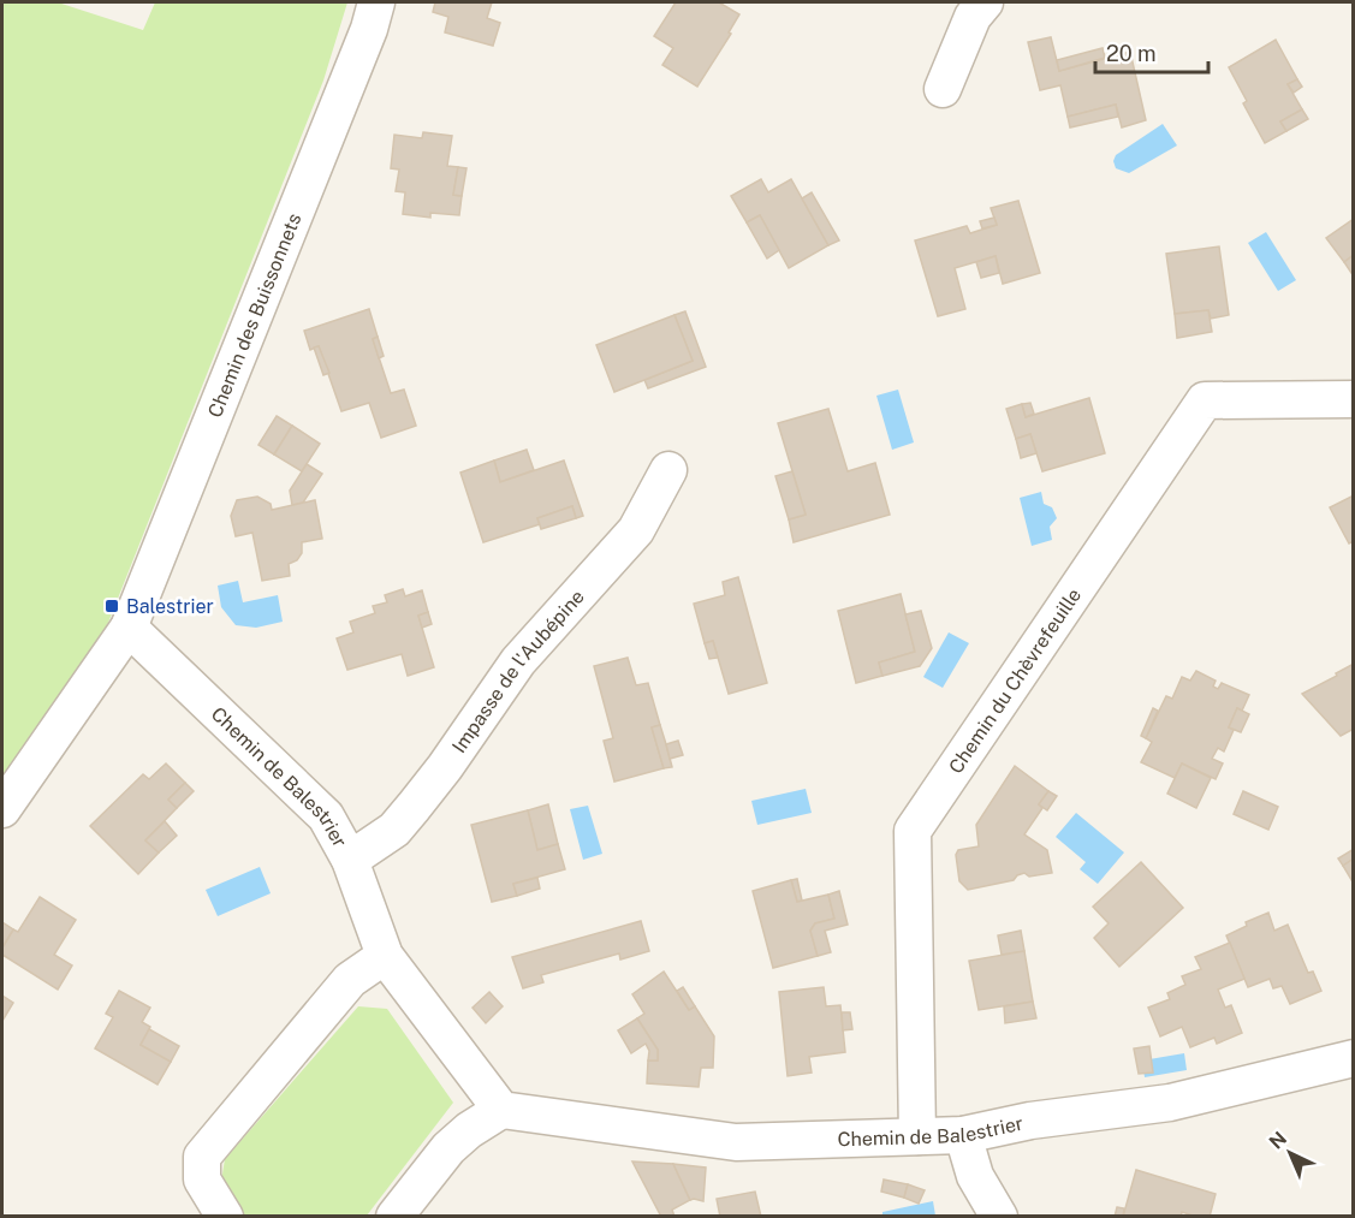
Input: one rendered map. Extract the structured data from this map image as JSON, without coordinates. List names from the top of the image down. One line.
{"streets":{"street":["Chemin des Buissonnets","Impasse de l'Aubépine","Chemin du Chèvrefeuille","Chemin de Balestrier"]},"crossings":[["Chemin des Buissonnets","Chemin de Balestrier"],["Impasse de l'Aubépine","Chemin de Balestrier"],["Chemin du Chèvrefeuille","Chemin de Balestrier"]],"places":{"transit":["Balestrier"]},"scale_bar":"20 m","north":"top left"}
